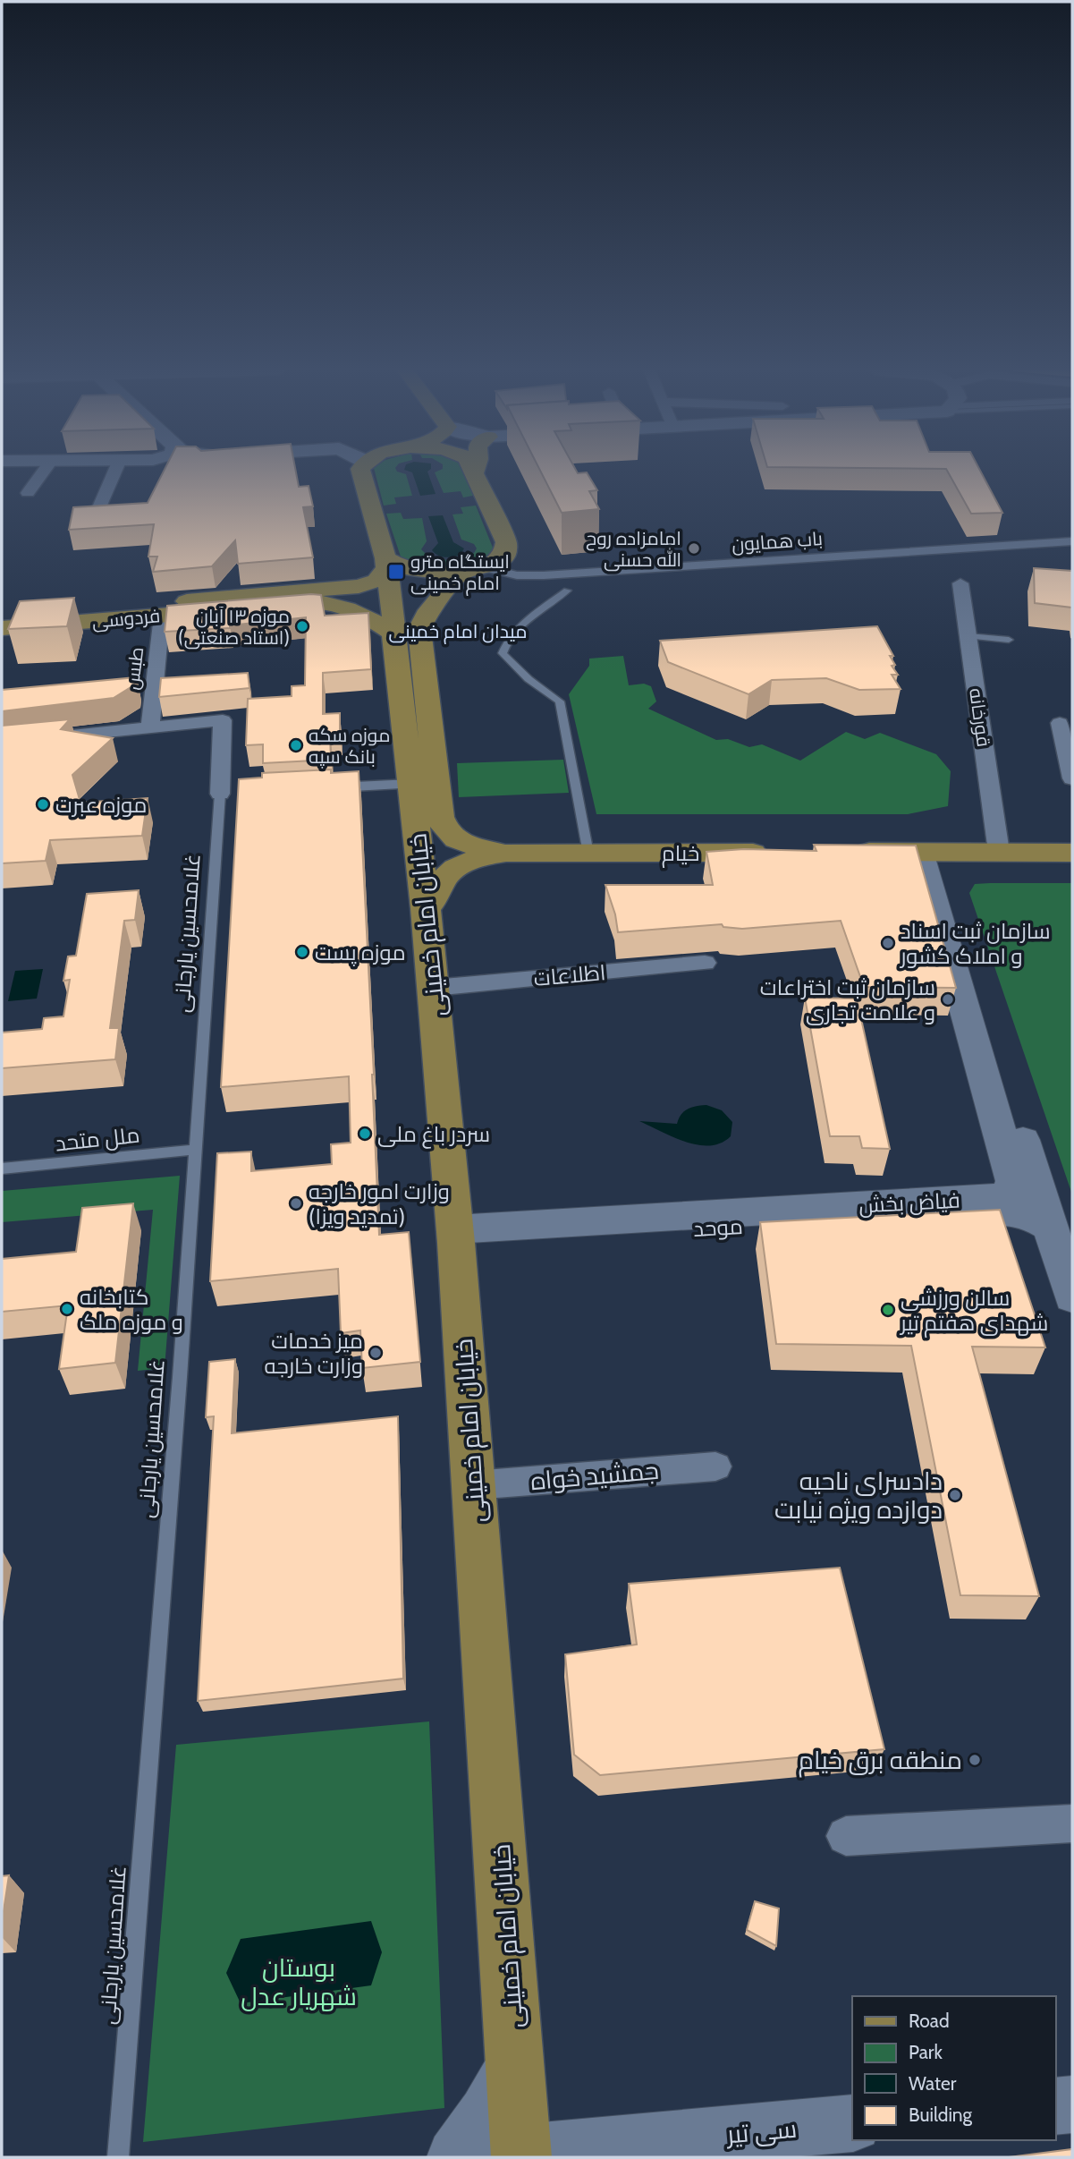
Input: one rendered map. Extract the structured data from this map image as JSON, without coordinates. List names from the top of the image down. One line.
{"streets":{"main road":["فردوسی","خیام","خیابان امام خمینی"],"street":["باب همایون","طبس","قورخانه","غلامحسین یارجانی","اطلاعات","فیاض بخش","موحد","جمشید خواه","سی تیر"],"lane":["ملل متحد"]},"crossings":[["باب همایون","خیابان امام خمینی"],["فردوسی","طبس"],["فردوسی","خیابان امام خمینی"],["طبس","غلامحسین یارجانی"],["خیام","خیابان امام خمینی"],["خیابان امام خمینی","اطلاعات"],["خیابان امام خمینی","فیاض بخش"],["خیابان امام خمینی","موحد"],["خیابان امام خمینی","جمشید خواه"],["خیابان امام خمینی","سی تیر"],["غلامحسین یارجانی","ملل متحد"],["فیاض بخش","موحد"]],"districts":["میدان امام خمینی"],"parks":["بوستان شهریار عدل"],"places":{"other":["امامزاده روح الله حسنی","موزه ۱۳ آبان (استاد صنعتی)","موزه سکه بانک سپه","موزه عبرت","سازمان ثبت اسناد و املاک کشور","موزه پست","سازمان ثبت اختراعات و علامت تجاری","سردر باغ ملی","وزارت امور خارجه (تمدید ویزا)","کتابخانه و موزه ملک","سالن ورزشی شهدای هفتم تیر","میز خدمات وزارت خارجه","دادسرای ناحیه دوازده ویژه نیابت","منطقه برق خیام"],"transit":["ایستگاه مترو امام خمینی"]},"legend":["Road","Park","Water","Building"]}
